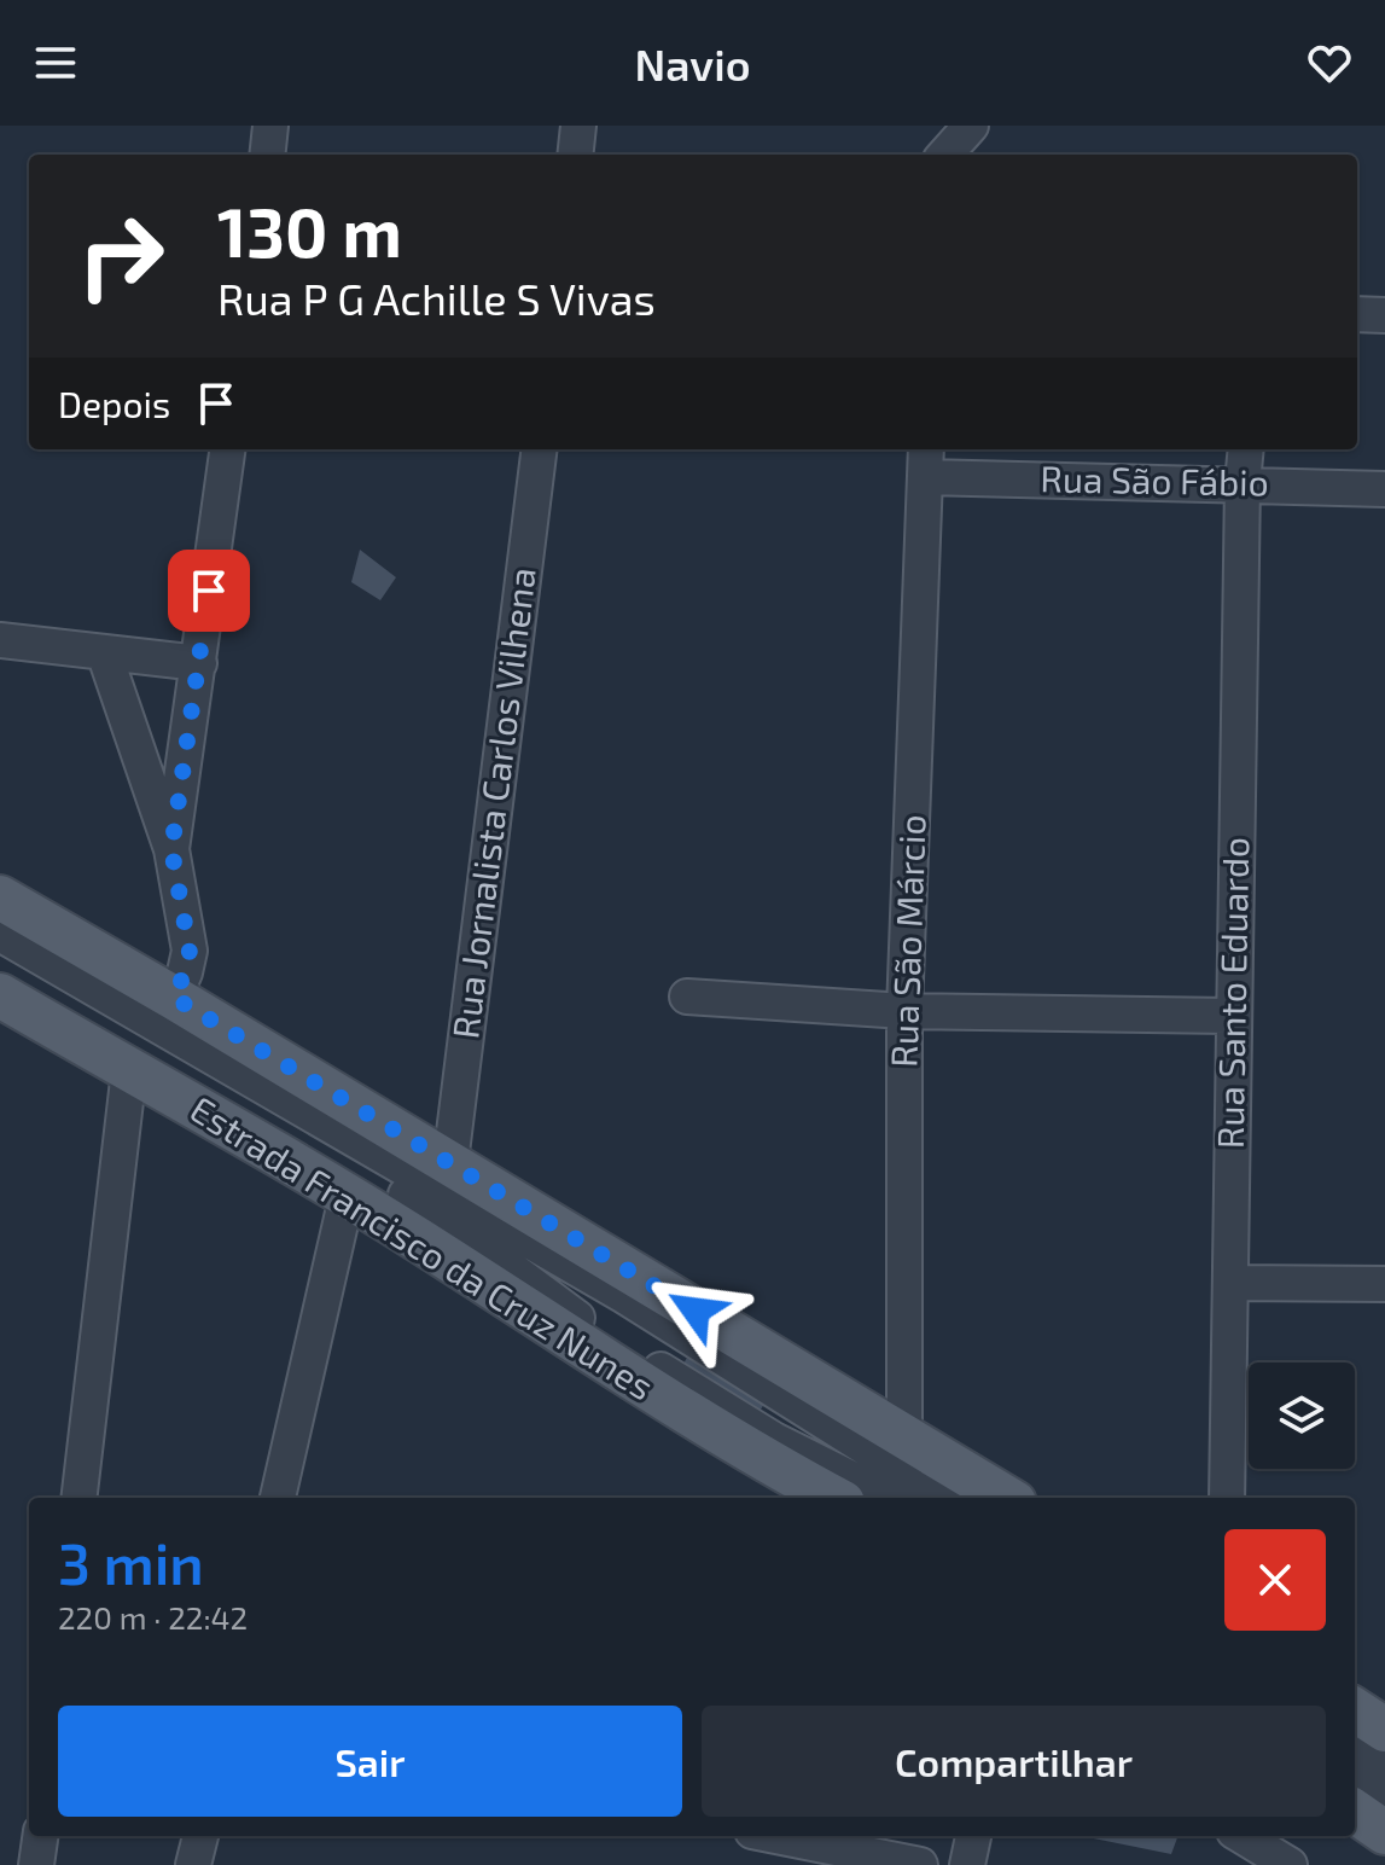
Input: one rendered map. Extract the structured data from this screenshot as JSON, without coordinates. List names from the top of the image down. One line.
{"streets":{"main road":["Estrada Francisco da Cruz Nunes"],"street":["Rua São Fábio","Rua Jornalista Carlos Vilhena","Rua São Márcio","Rua Santo Eduardo"]},"crossings":[["Rua São Fábio","Rua São Márcio"],["Rua São Fábio","Rua Santo Eduardo"]],"page":{"header":"Navio","turn":["130 m","Rua P G Achille S Vivas"],"then":"Depois","heading":["3 min","220 m · 22:42"],"buttons":["Sair","Compartilhar"]}}
